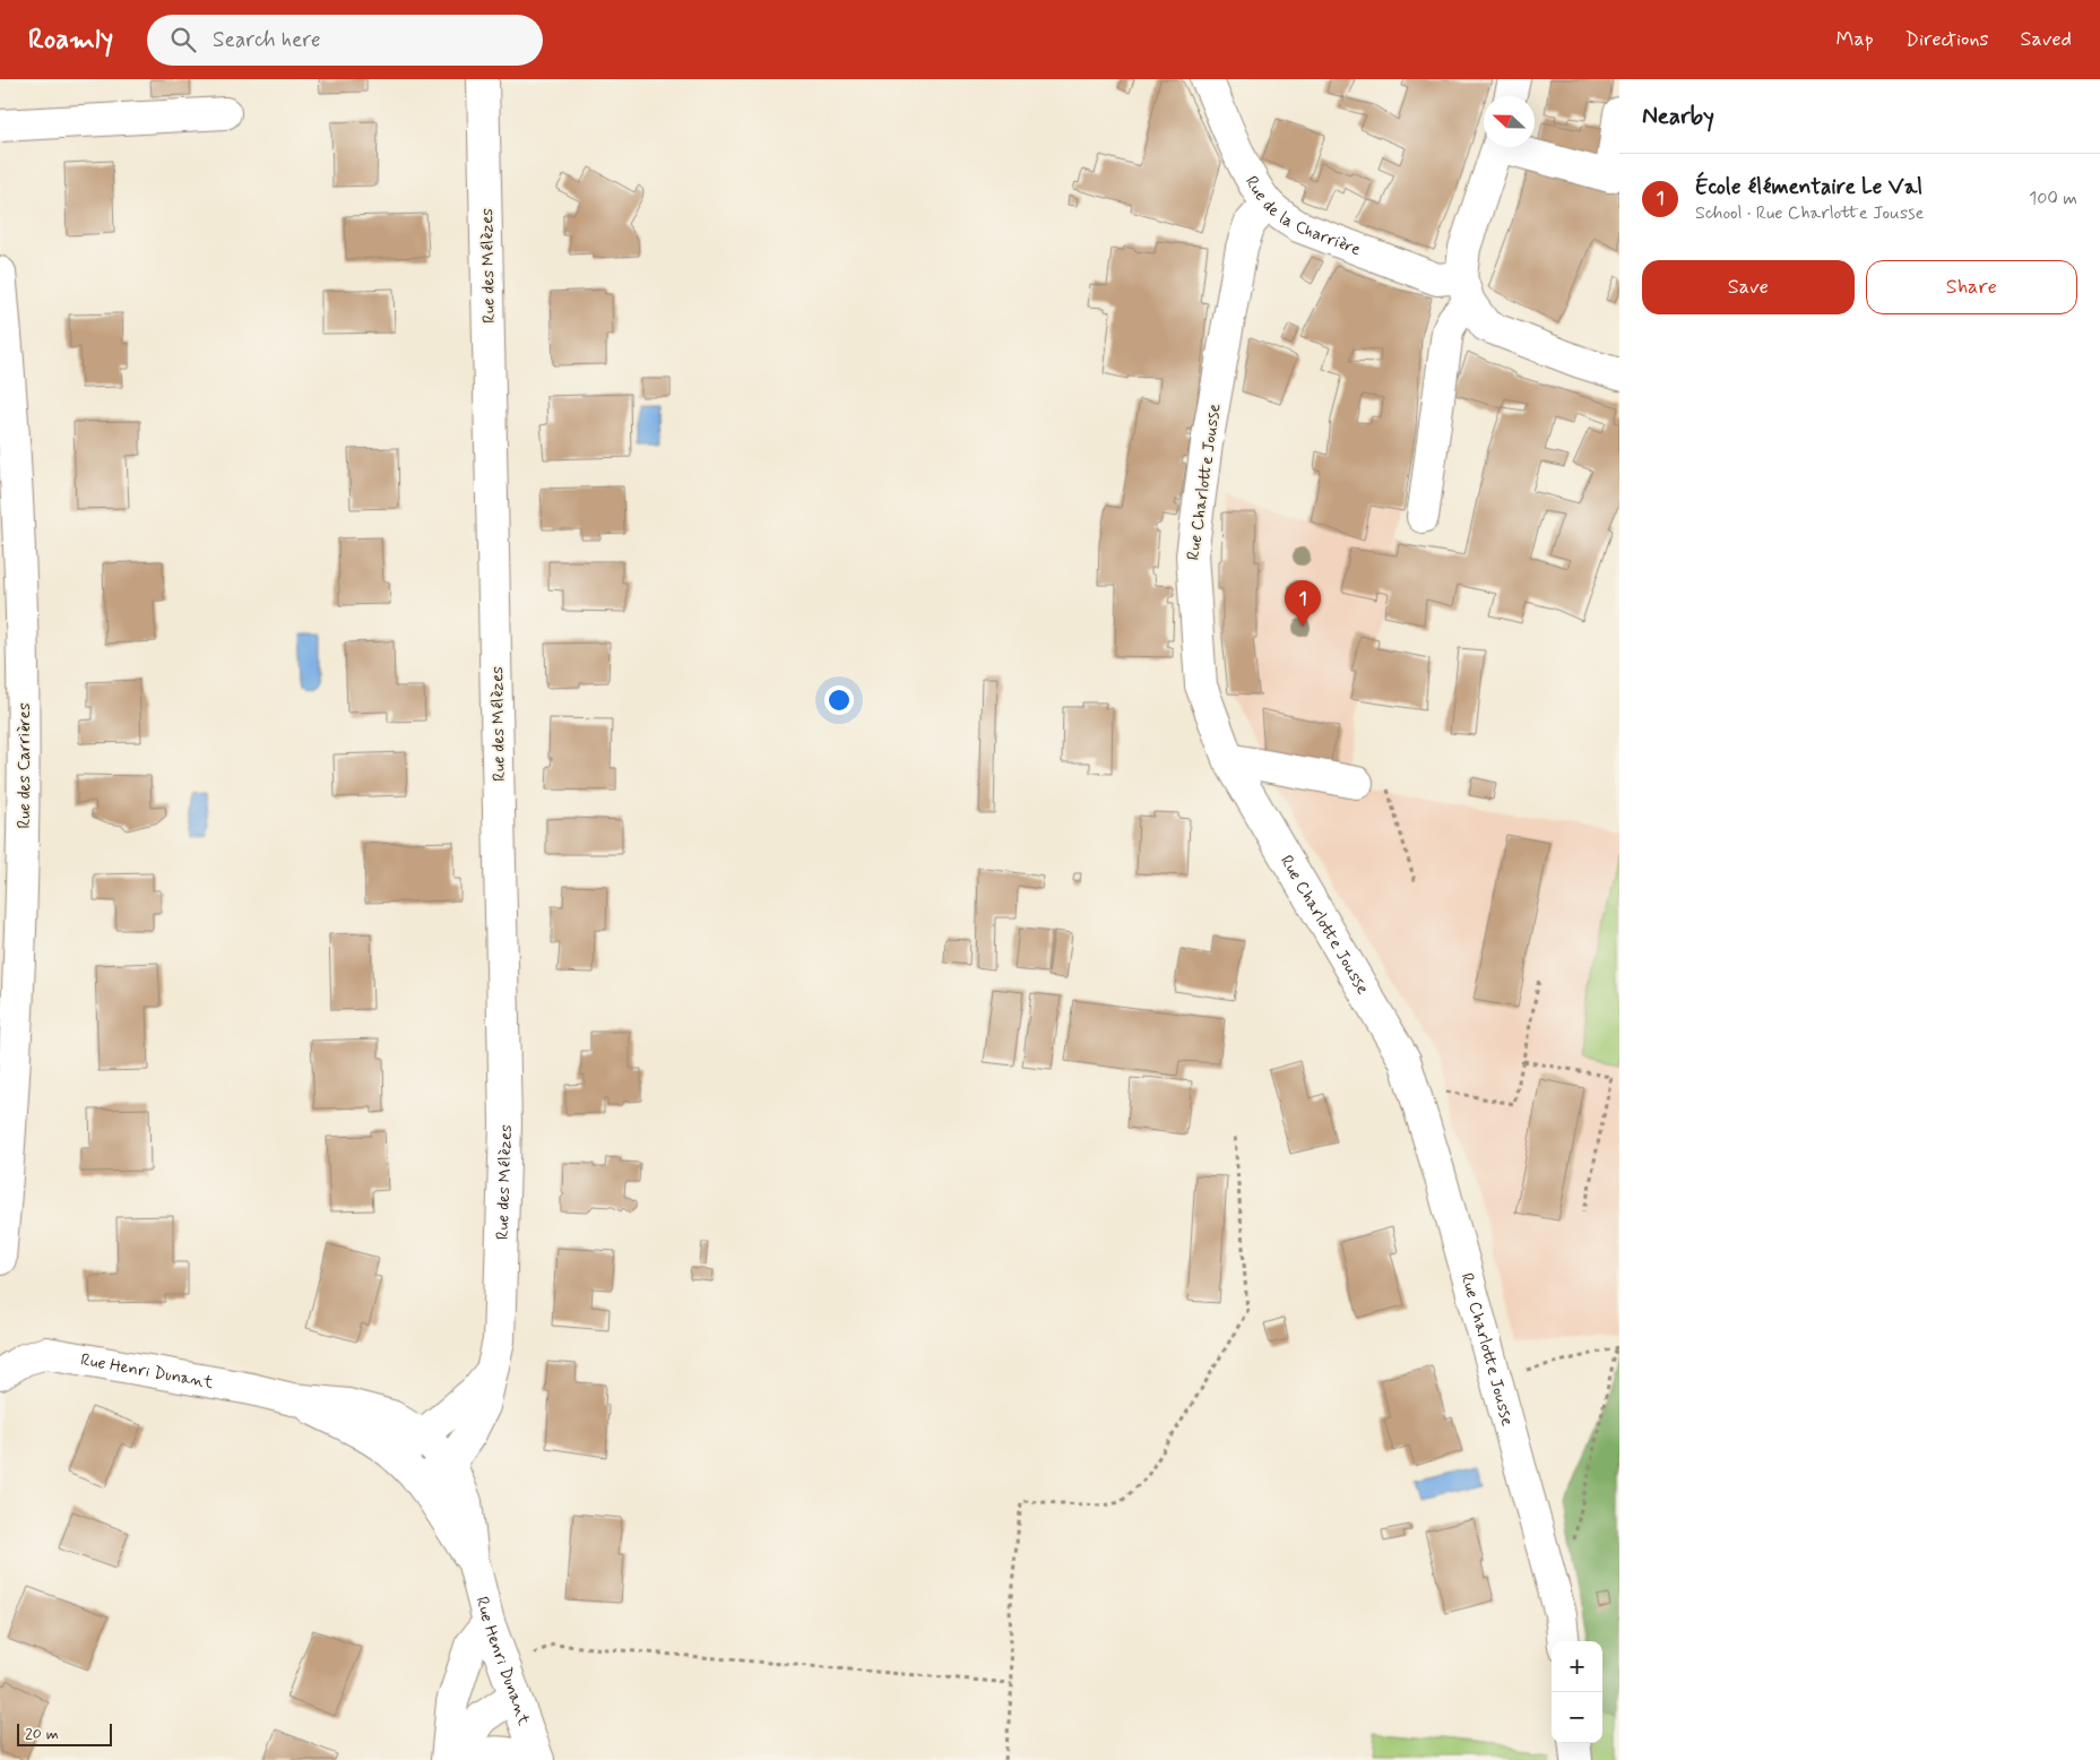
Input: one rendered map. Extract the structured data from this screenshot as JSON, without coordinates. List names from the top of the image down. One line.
{"streets":{"street":["Rue de la Charrière","Rue des Mélèzes","Rue Charlotte Jousse","Rue des Carrières","Rue Henri Dunant"]},"crossings":[["Rue de la Charrière","Rue Charlotte Jousse"],["Rue des Mélèzes","Rue Henri Dunant"]],"scale_bar":"20 m","north":"left","page":{"header":"Roamly","search":"Search here","nav":["Map","Directions","Saved"],"heading":"Nearby","list":[{"mark":"1","name":"École élémentaire Le Val","note":"School · Rue Charlotte Jousse","value":"100 m"}],"buttons":["Save","Share"],"pins":"1","map_buttons":["+","−"],"scale":"20 m"}}
